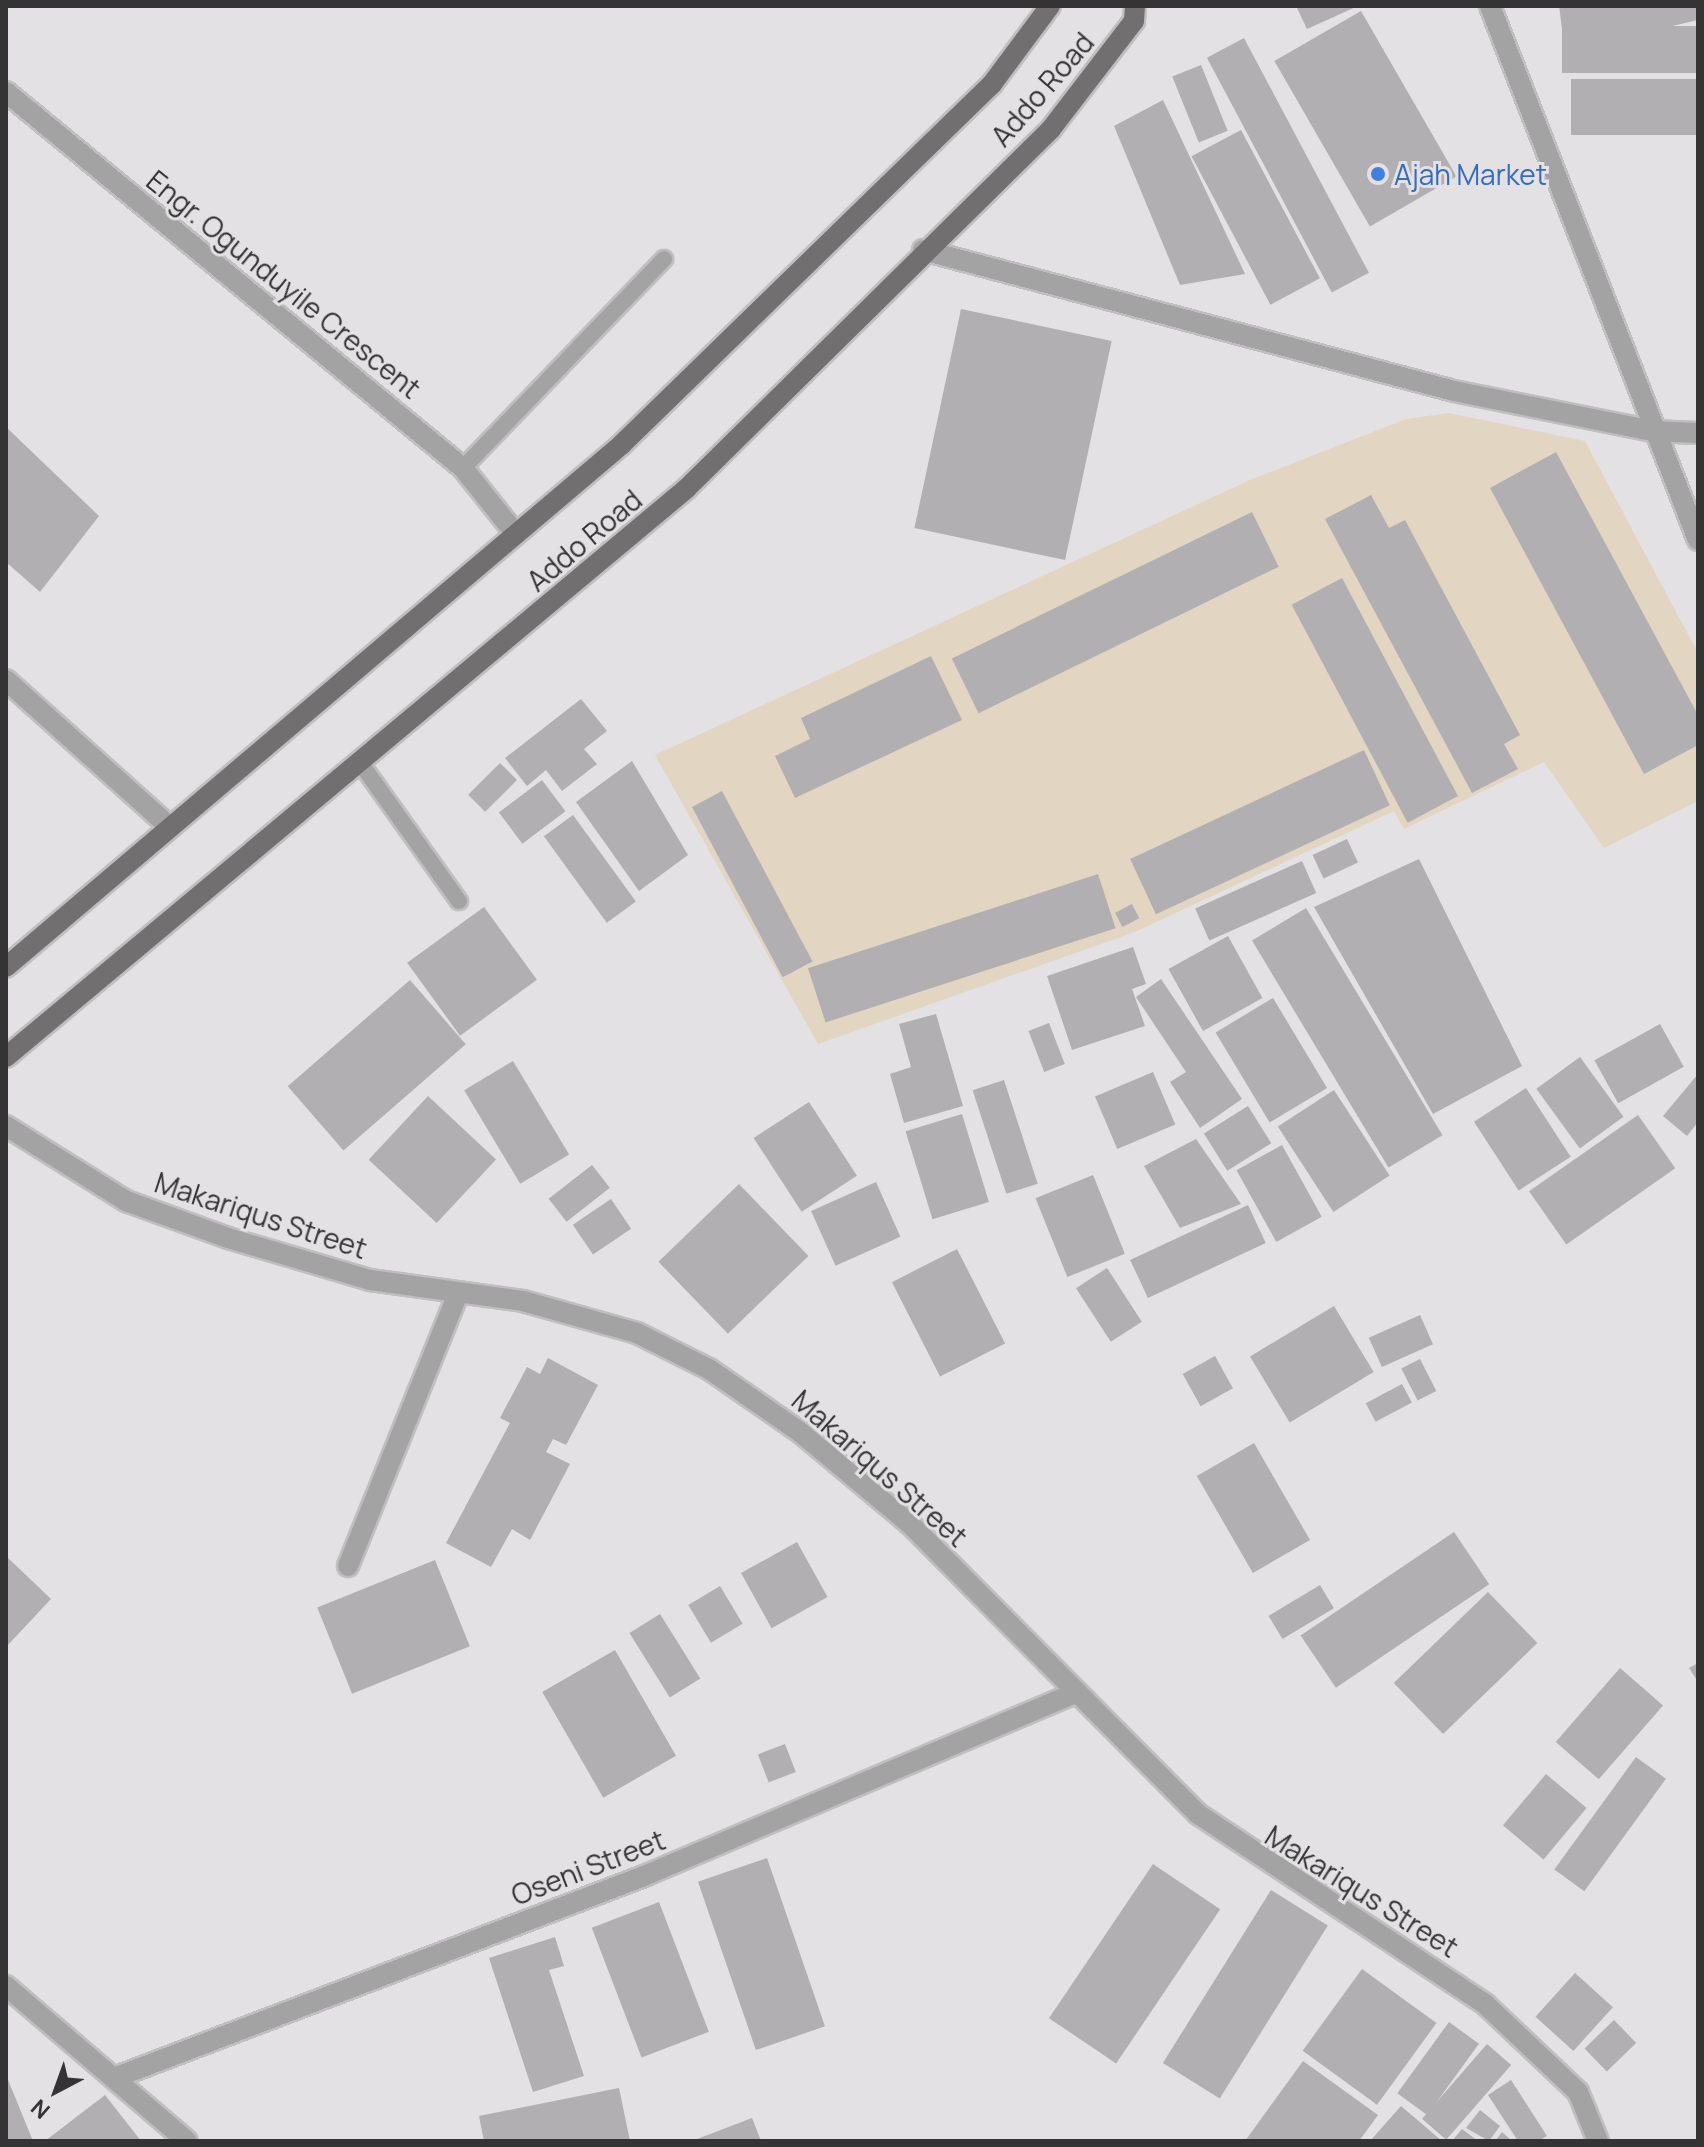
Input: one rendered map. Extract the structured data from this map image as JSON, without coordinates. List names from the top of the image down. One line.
{"streets":{"main road":["Addo Road"],"street":["Engr. Ogunduyile Crescent","Makariqus Street","Oseni Street"]},"crossings":[["Addo Road","Engr. Ogunduyile Crescent"],["Makariqus Street","Oseni Street"]],"places":["Ajah Market"],"north":"bottom left"}
